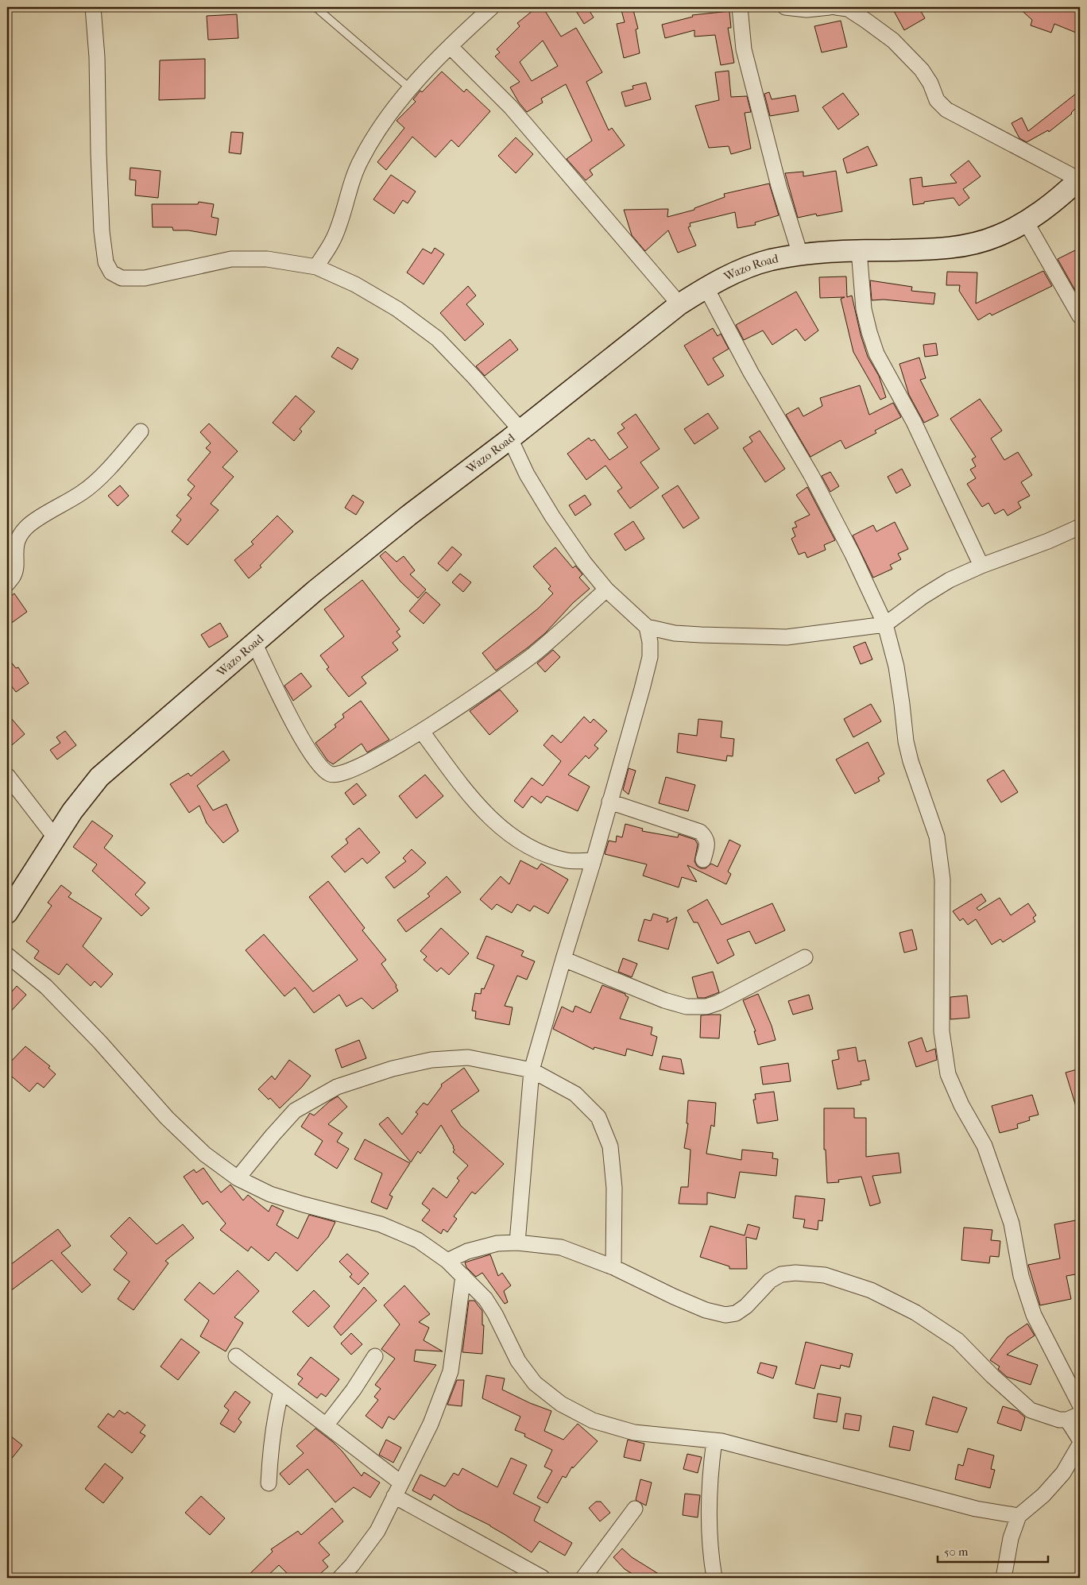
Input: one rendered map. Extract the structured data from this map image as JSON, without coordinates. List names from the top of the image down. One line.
{"streets":{"main road":["Wazo Road"]},"scale_bar":"50 m"}
